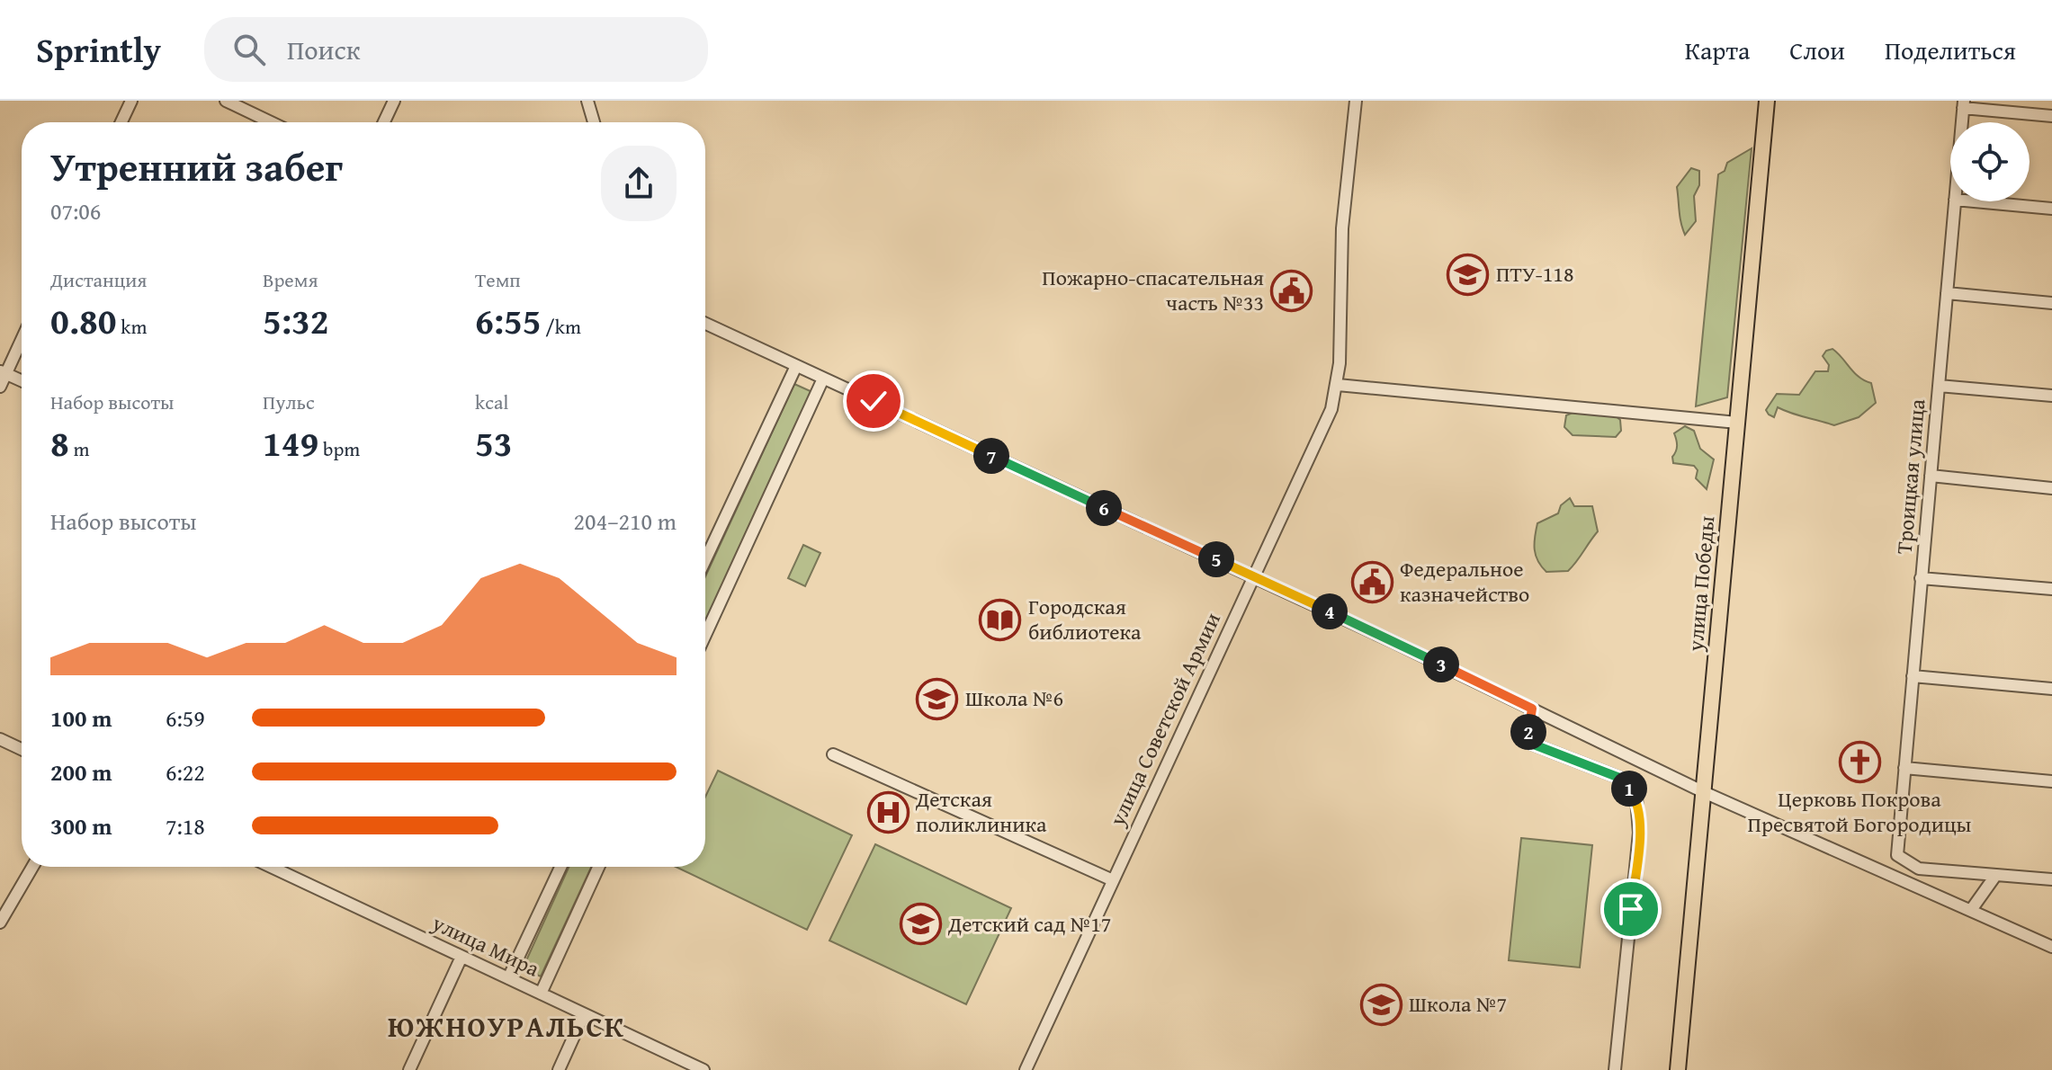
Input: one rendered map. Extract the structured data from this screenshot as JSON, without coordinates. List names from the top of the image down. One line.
{"streets":{"highway":["улица Победы"],"street":["Троицкая улица","улица Советской Армии","улица Мира"]},"districts":["ЮЖНОУРАЛЬСК"],"places":{"school or university":["ПТУ-118","Школа №6","Детский сад №17","Школа №7"],"public building":["Пожарно-спасательная часть №33","Федеральное казначейство"],"library":["Городская библиотека"],"church":["Церковь Покрова Пресвятой Богородицы"],"hospital":["Детская поликлиника"]},"page":{"header":"Sprintly","search":"Поиск","nav":["Карта","Слои","Поделиться"],"heading":["Утренний забег","07:06"],"stats":[["Дистанция","0.80 km"],["Время","5:32"],["Темп","6:55 /km"],["Набор высоты","8 m"],["Пульс","149 bpm"],["kcal","53"]],"pins":["7","6","5","4","3","2","1"],"chart":["Набор высоты","204–210 m"],"list":[{"name":"100 m","note":"6:59"},{"name":"200 m","note":"6:22"},{"name":"300 m","note":"7:18"}]}}
